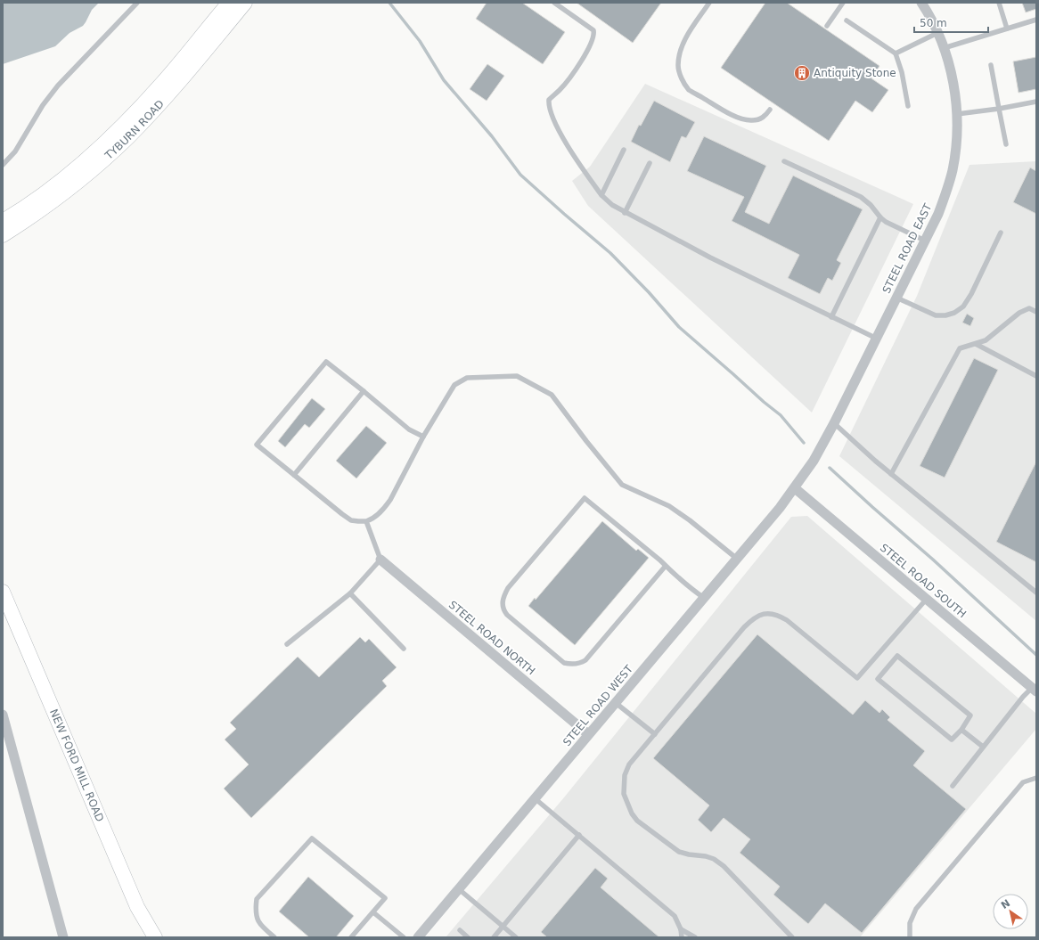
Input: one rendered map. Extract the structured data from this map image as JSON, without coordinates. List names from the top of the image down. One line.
{"streets":{"main road":["TYBURN ROAD","NEW FORD MILL ROAD"],"street":["STEEL ROAD EAST","STEEL ROAD SOUTH","STEEL ROAD NORTH","STEEL ROAD WEST"]},"crossings":[["STEEL ROAD EAST","STEEL ROAD SOUTH"],["STEEL ROAD EAST","STEEL ROAD WEST"],["STEEL ROAD SOUTH","STEEL ROAD WEST"],["STEEL ROAD NORTH","STEEL ROAD WEST"]],"places":{"building":["Antiquity Stone"]},"scale_bar":"50 m","north":"top left"}
